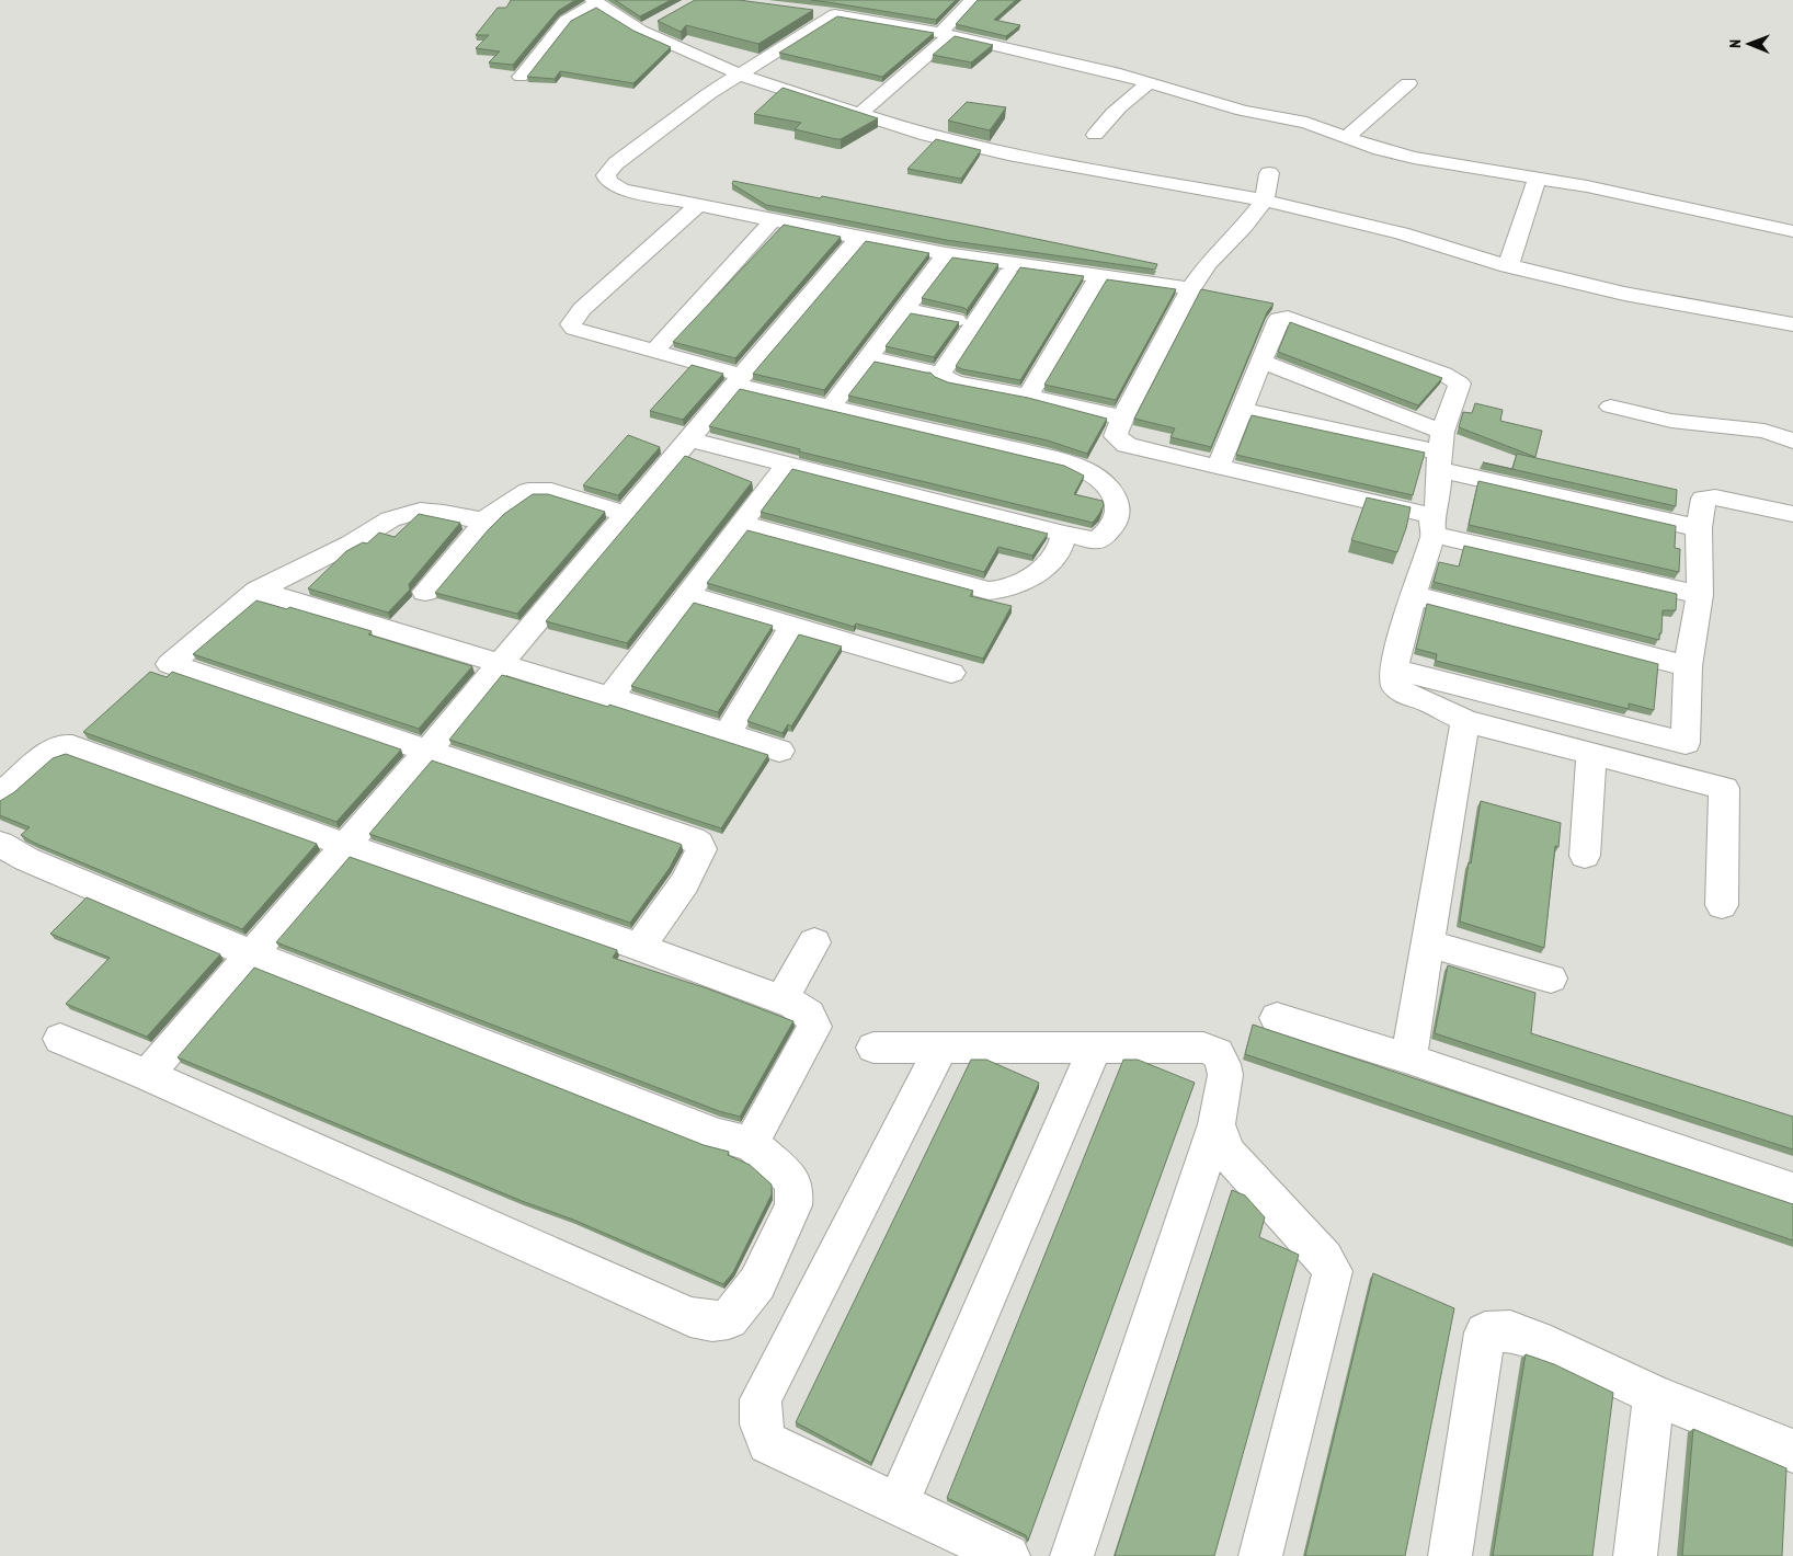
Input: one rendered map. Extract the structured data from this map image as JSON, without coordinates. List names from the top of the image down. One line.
{"north":"left"}
